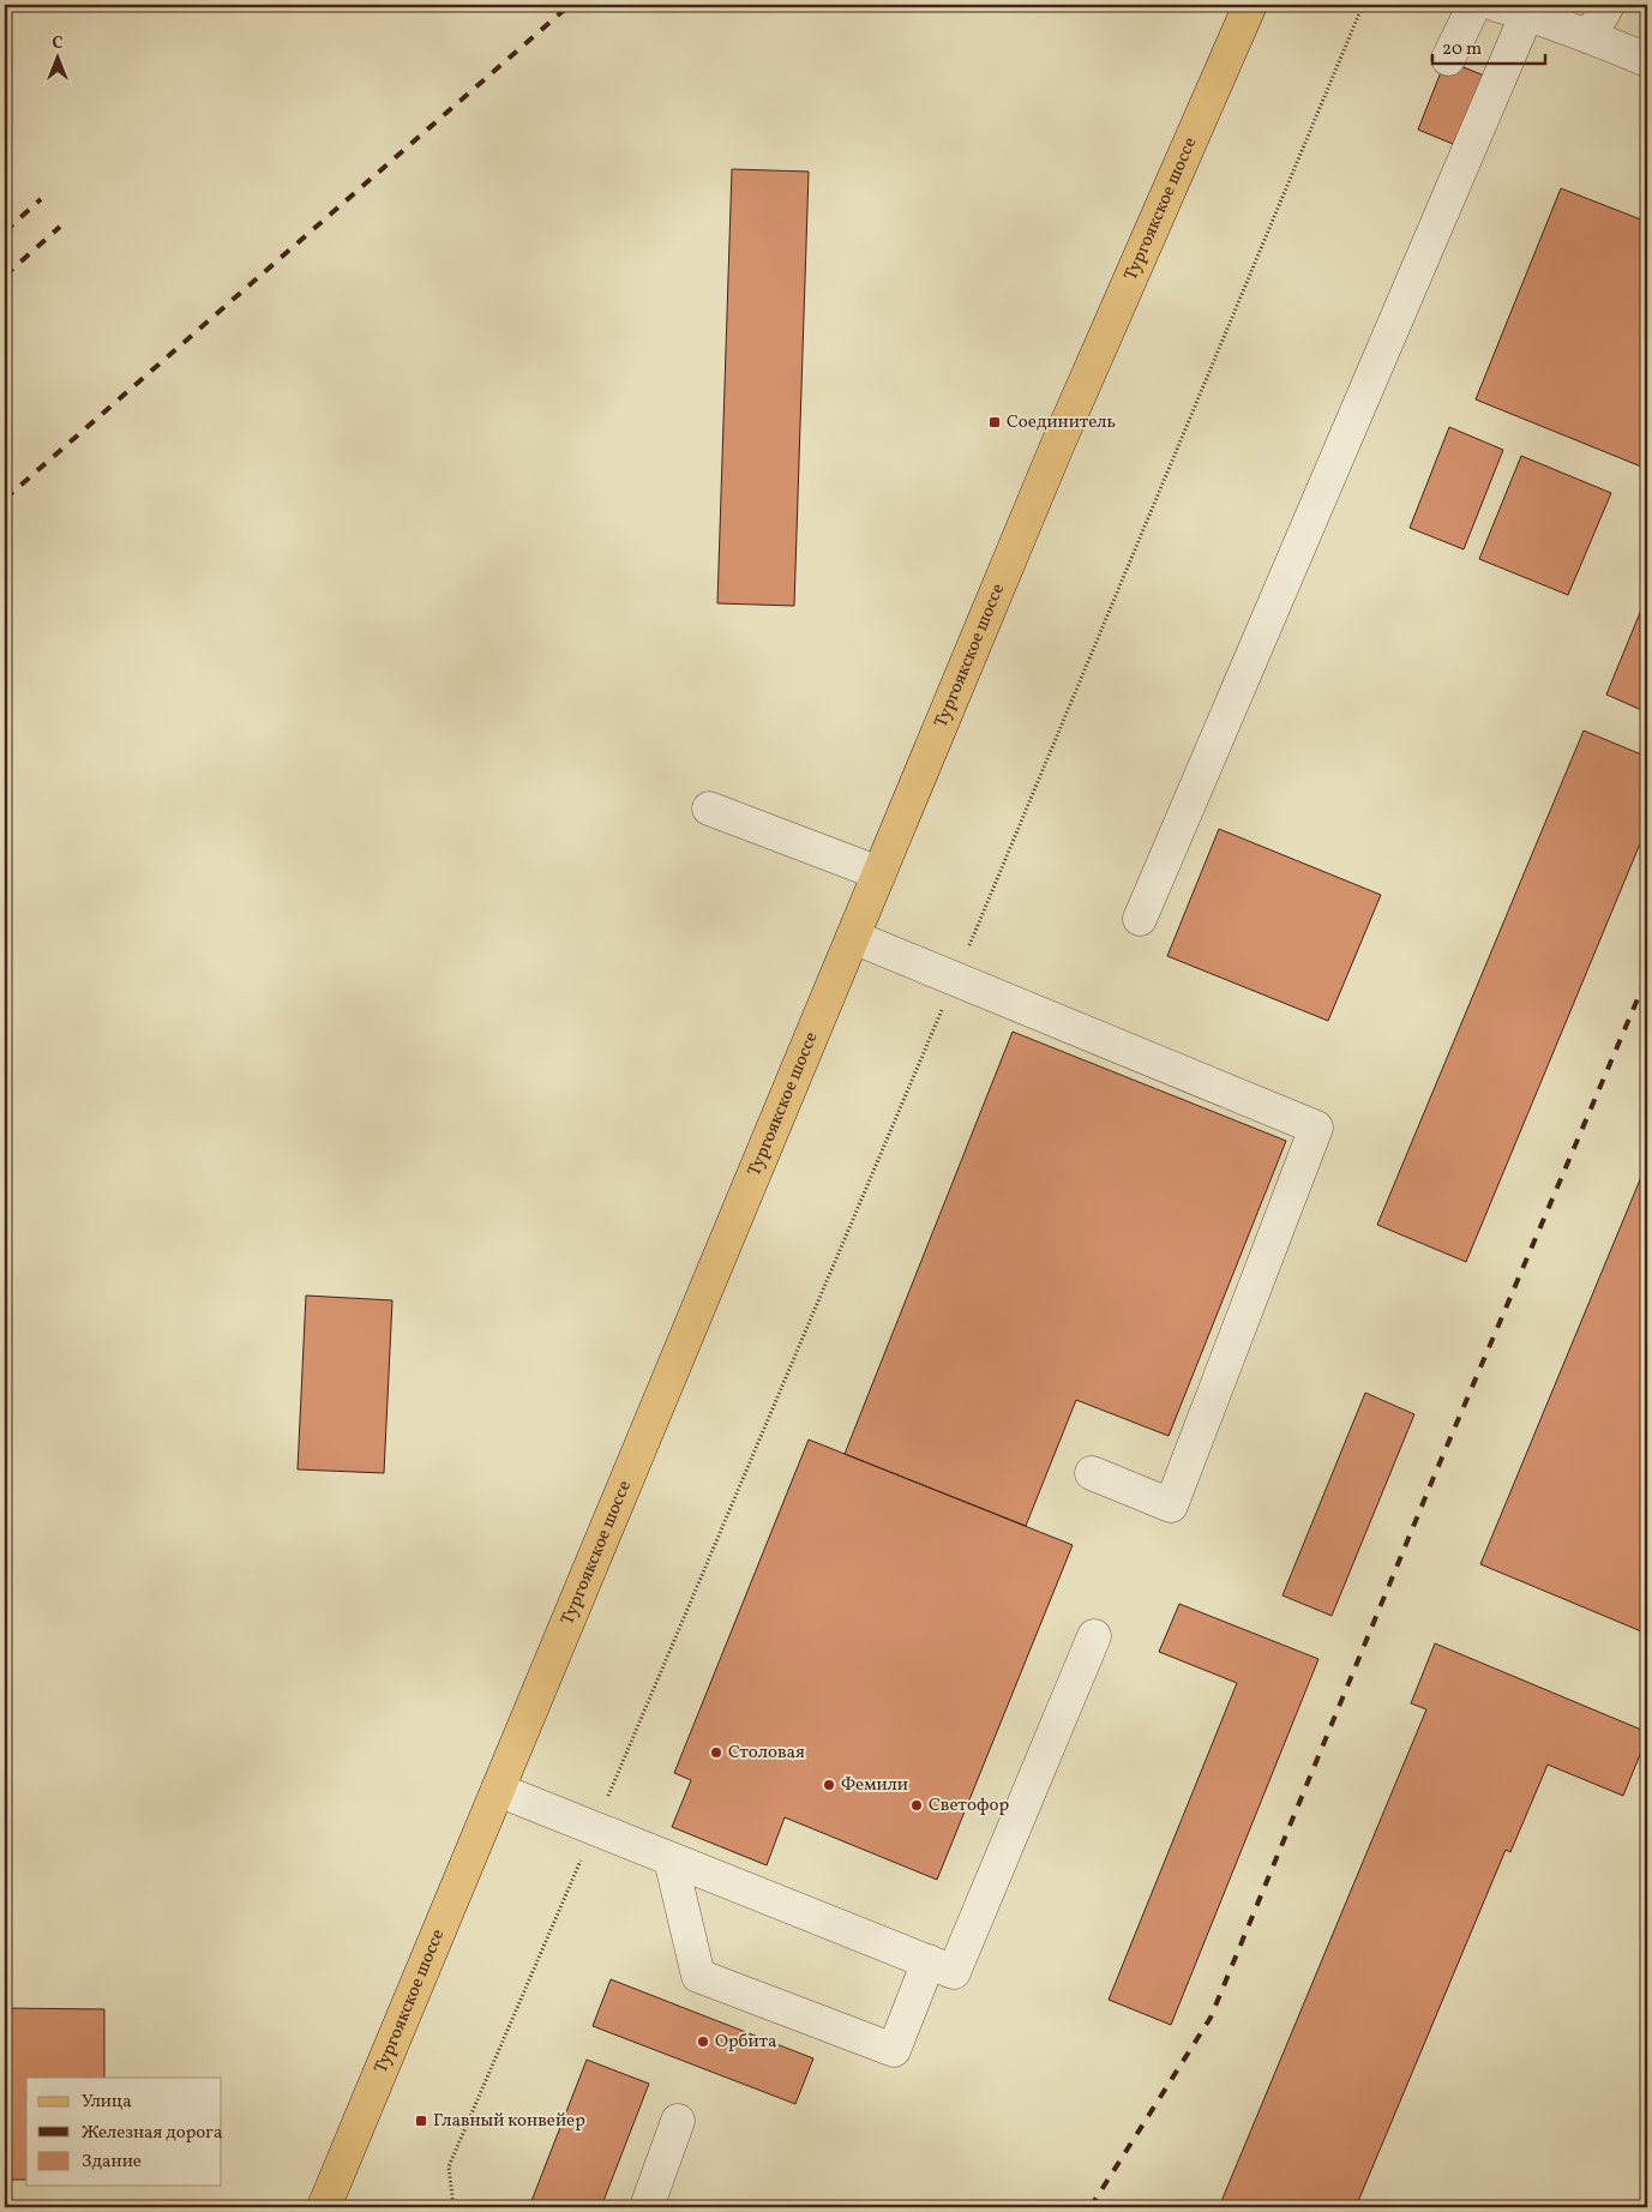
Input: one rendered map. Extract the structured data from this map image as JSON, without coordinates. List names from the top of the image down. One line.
{"streets":{"main road":["Тургоякское шоссе"]},"places":{"transit":["Соединитель","Главный конвейер"],"other":["Столовая","Фемили","Светофор","Орбита"]},"legend":["Улица","Железная дорога","Здание"],"scale_bar":"20 m","north":"top"}
